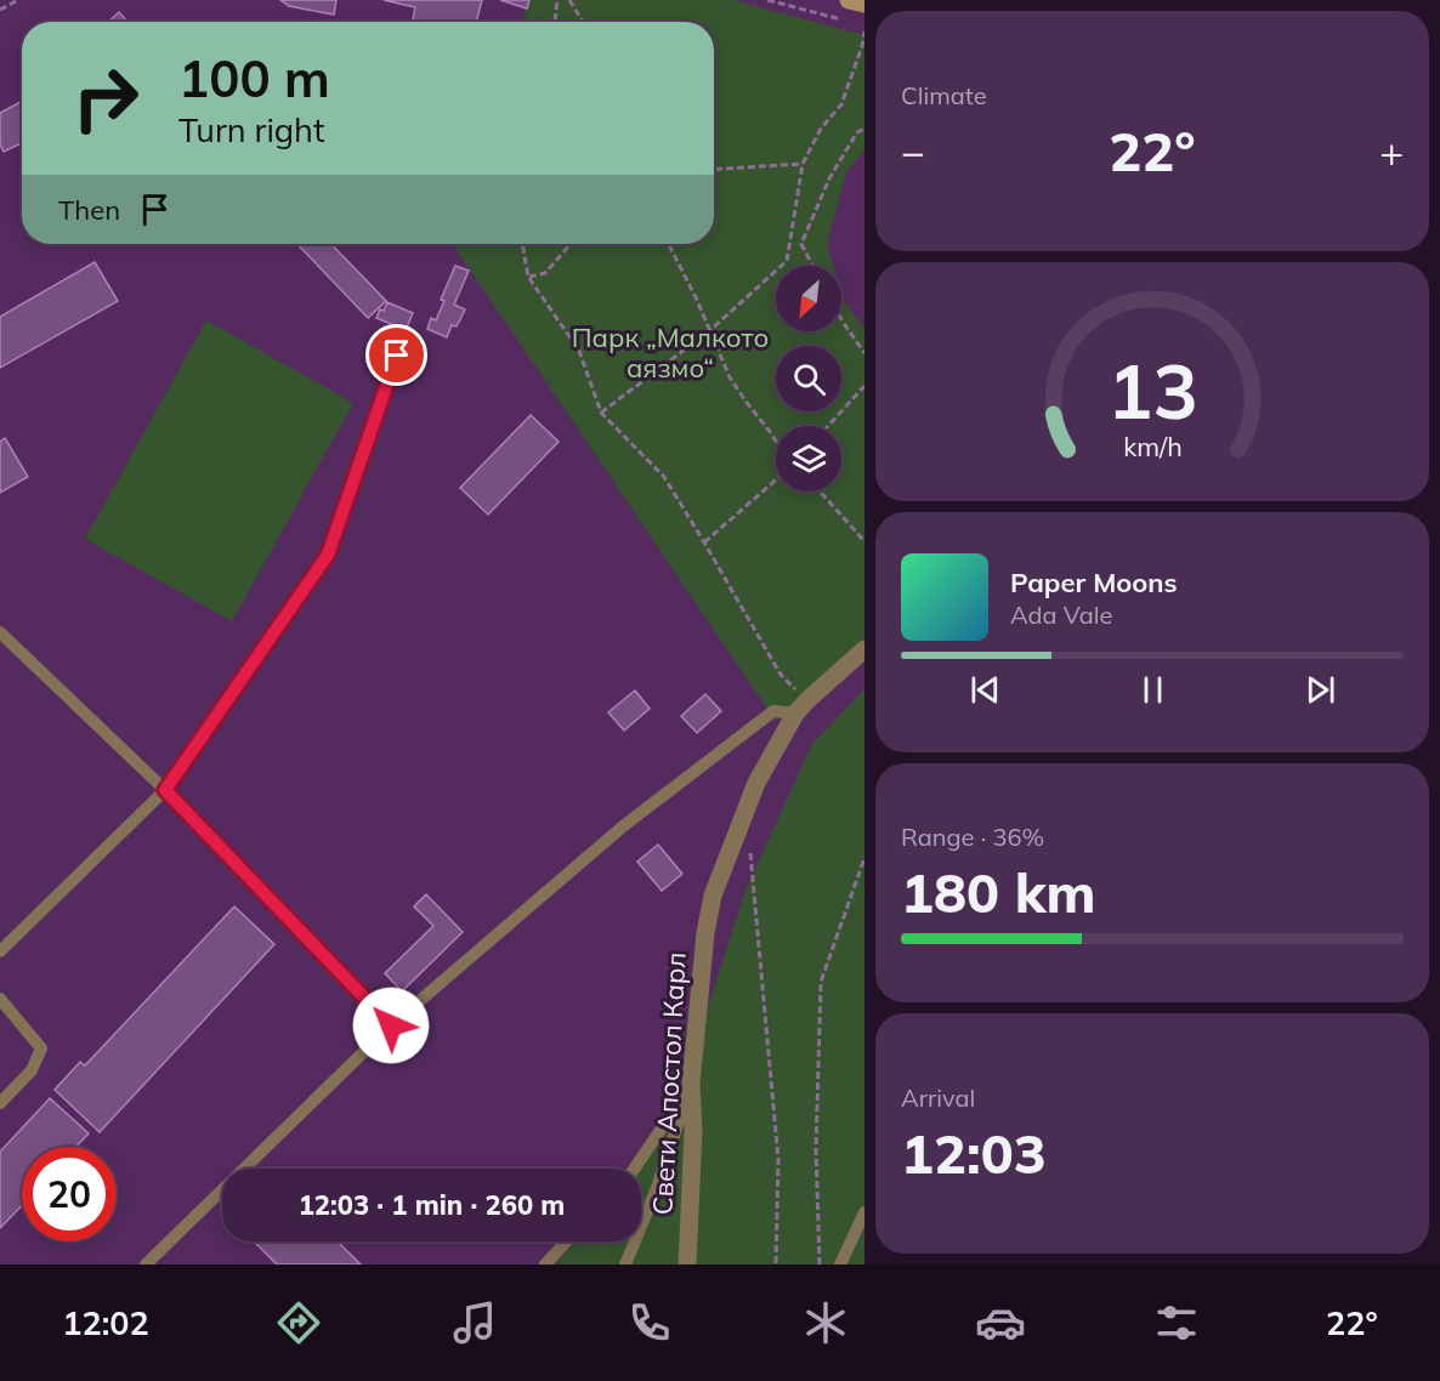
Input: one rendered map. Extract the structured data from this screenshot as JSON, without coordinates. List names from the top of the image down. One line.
{"streets":{"street":["Свети Апостол Карл"]},"parks":["Парк „Малкото аязмо“"],"north":"bottom left","page":{"tile":["Climate",["Range · 36%","180 km"],["Arrival","12:03"]],"turn":["100 m","Turn right"],"heat":["−","22°","+"],"then":"Then","song":["Paper Moons","Ada Vale"],"limit":"20","trip":"12:03 · 1 min · 260 m","tabs":["12:02","22°"],"gauge":["13","km/h"]}}
